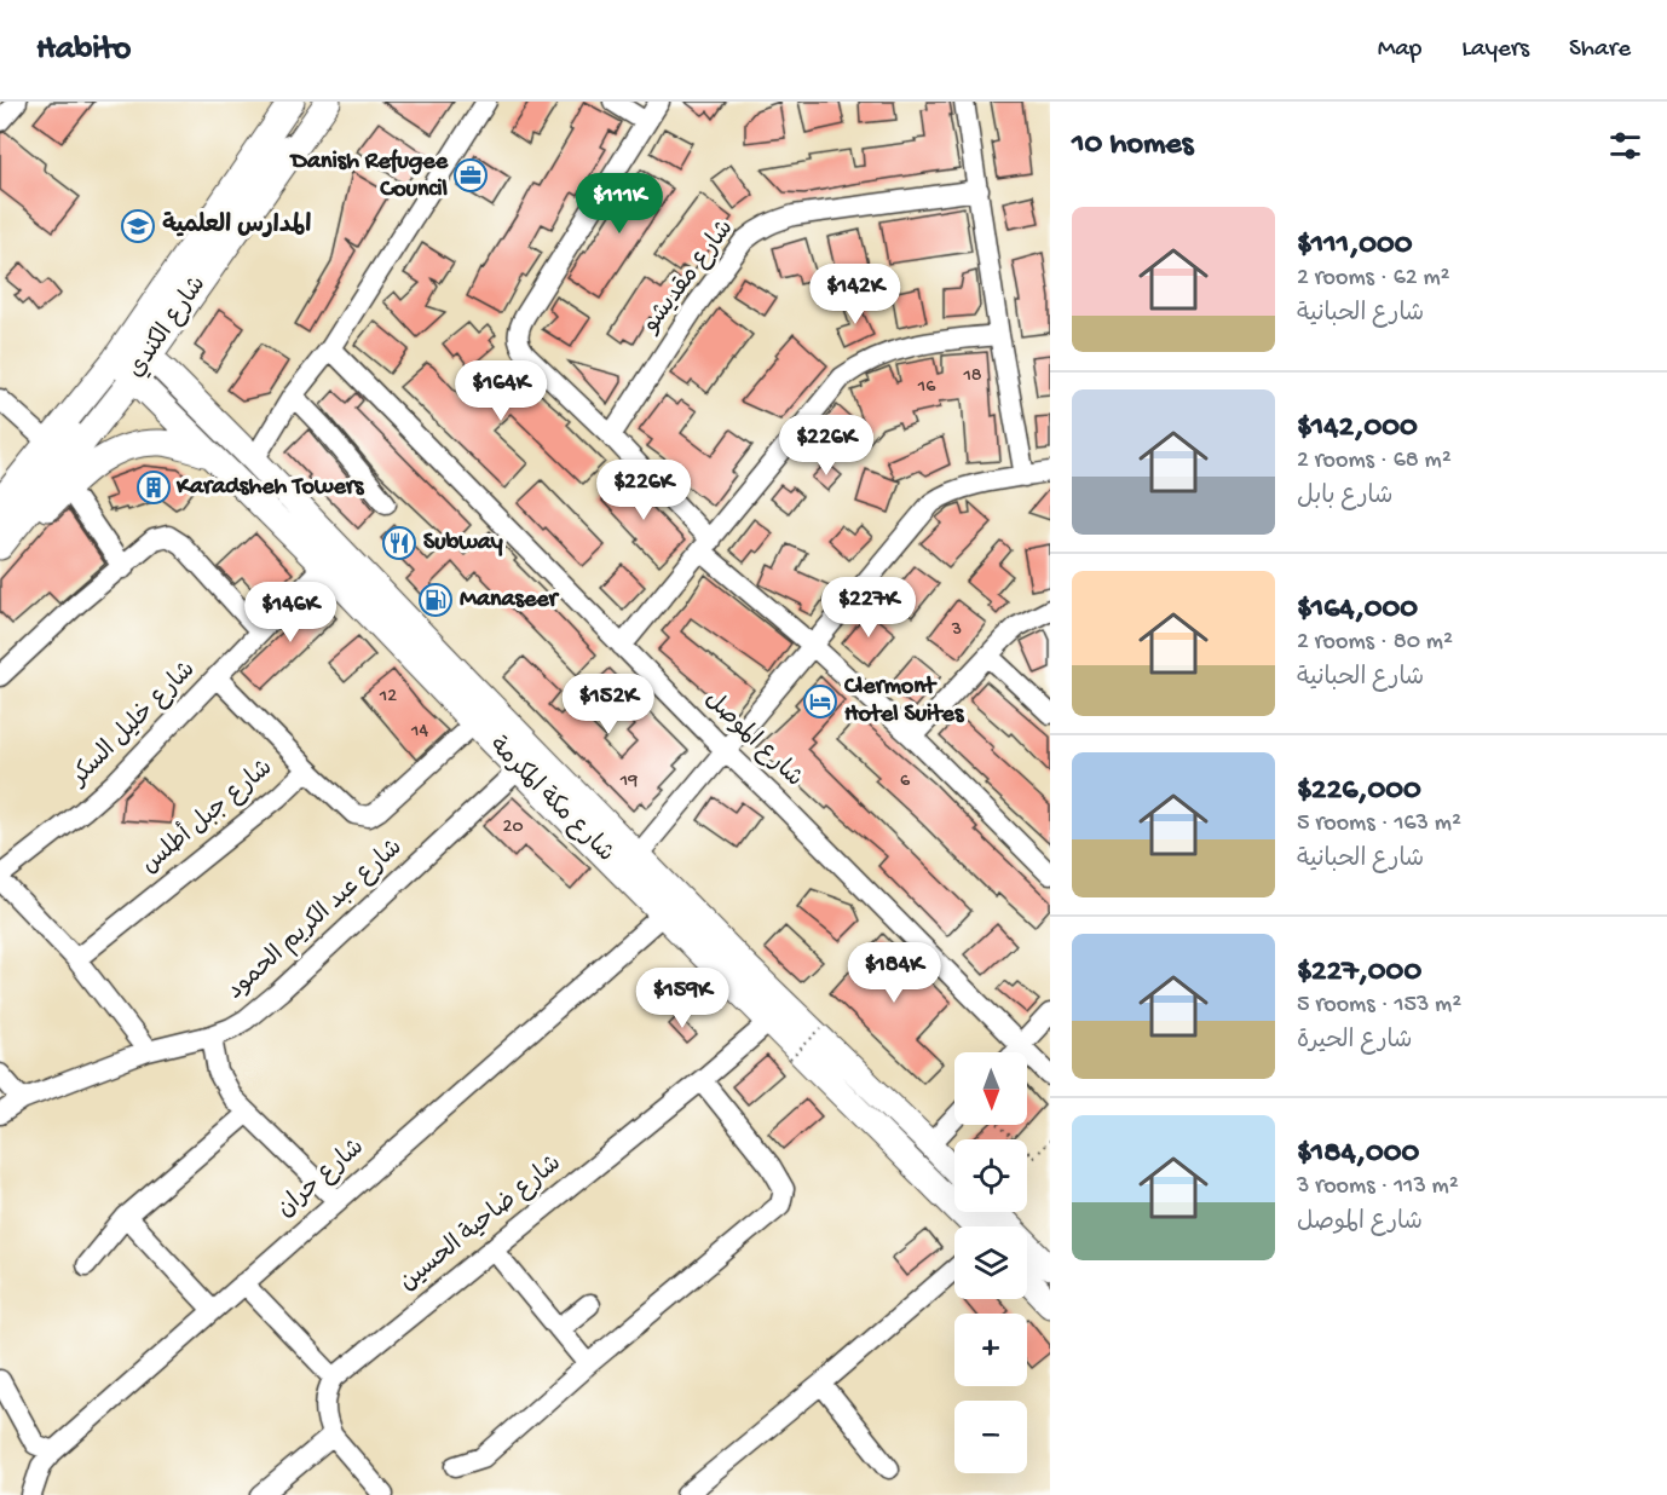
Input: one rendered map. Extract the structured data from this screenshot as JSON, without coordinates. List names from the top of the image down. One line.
{"streets":{"main road":["شارع الكندي","شارع مكة المكرمة"],"street":["شارع مقديشو","شارع خليل السكر","شارع الموصل","شارع جبل أطلس","شارع عبد الكريم الحمود","شارع حران","شارع ضاحية الحسين"]},"crossings":[["شارع الكندي","شارع مكة المكرمة"],["شارع خليل السكر","شارع مكة المكرمة"],["شارع خليل السكر","شارع جبل أطلس"],["شارع مكة المكرمة","شارع عبد الكريم الحمود"],["شارع مكة المكرمة","شارع حران"],["شارع مكة المكرمة","شارع ضاحية الحسين"]],"places":{"office":["Danish Refugee Council"],"school or university":["المدارس العلمية"],"building":["Karadsheh Towers"],"restaurant":["Subway"],"fuel station":["Manaseer"],"hotel":["Clermont Hotel Suites"]},"house_numbers":["18","16","3","12","14","19","6","20"],"north":"bottom","page":{"header":"Habito","nav":["Map","Layers","Share"],"heading":"10 homes","price":["$111K","$142K","$164K","$226K","$226K","$227K","$146K","$152K","$184K","$159K"],"list":[{"name":"$111,000","note":"2 rooms · 62 m² · شارع الحبانية"},{"name":"$142,000","note":"2 rooms · 68 m² · شارع بابل"},{"name":"$164,000","note":"2 rooms · 80 m² · شارع الحبانية"},{"name":"$226,000","note":"5 rooms · 163 m² · شارع الحبانية"},{"name":"$227,000","note":"5 rooms · 153 m² · شارع الحيرة"},{"name":"$184,000","note":"3 rooms · 113 m² · شارع الموصل"}],"map_buttons":["+","−"]}}
